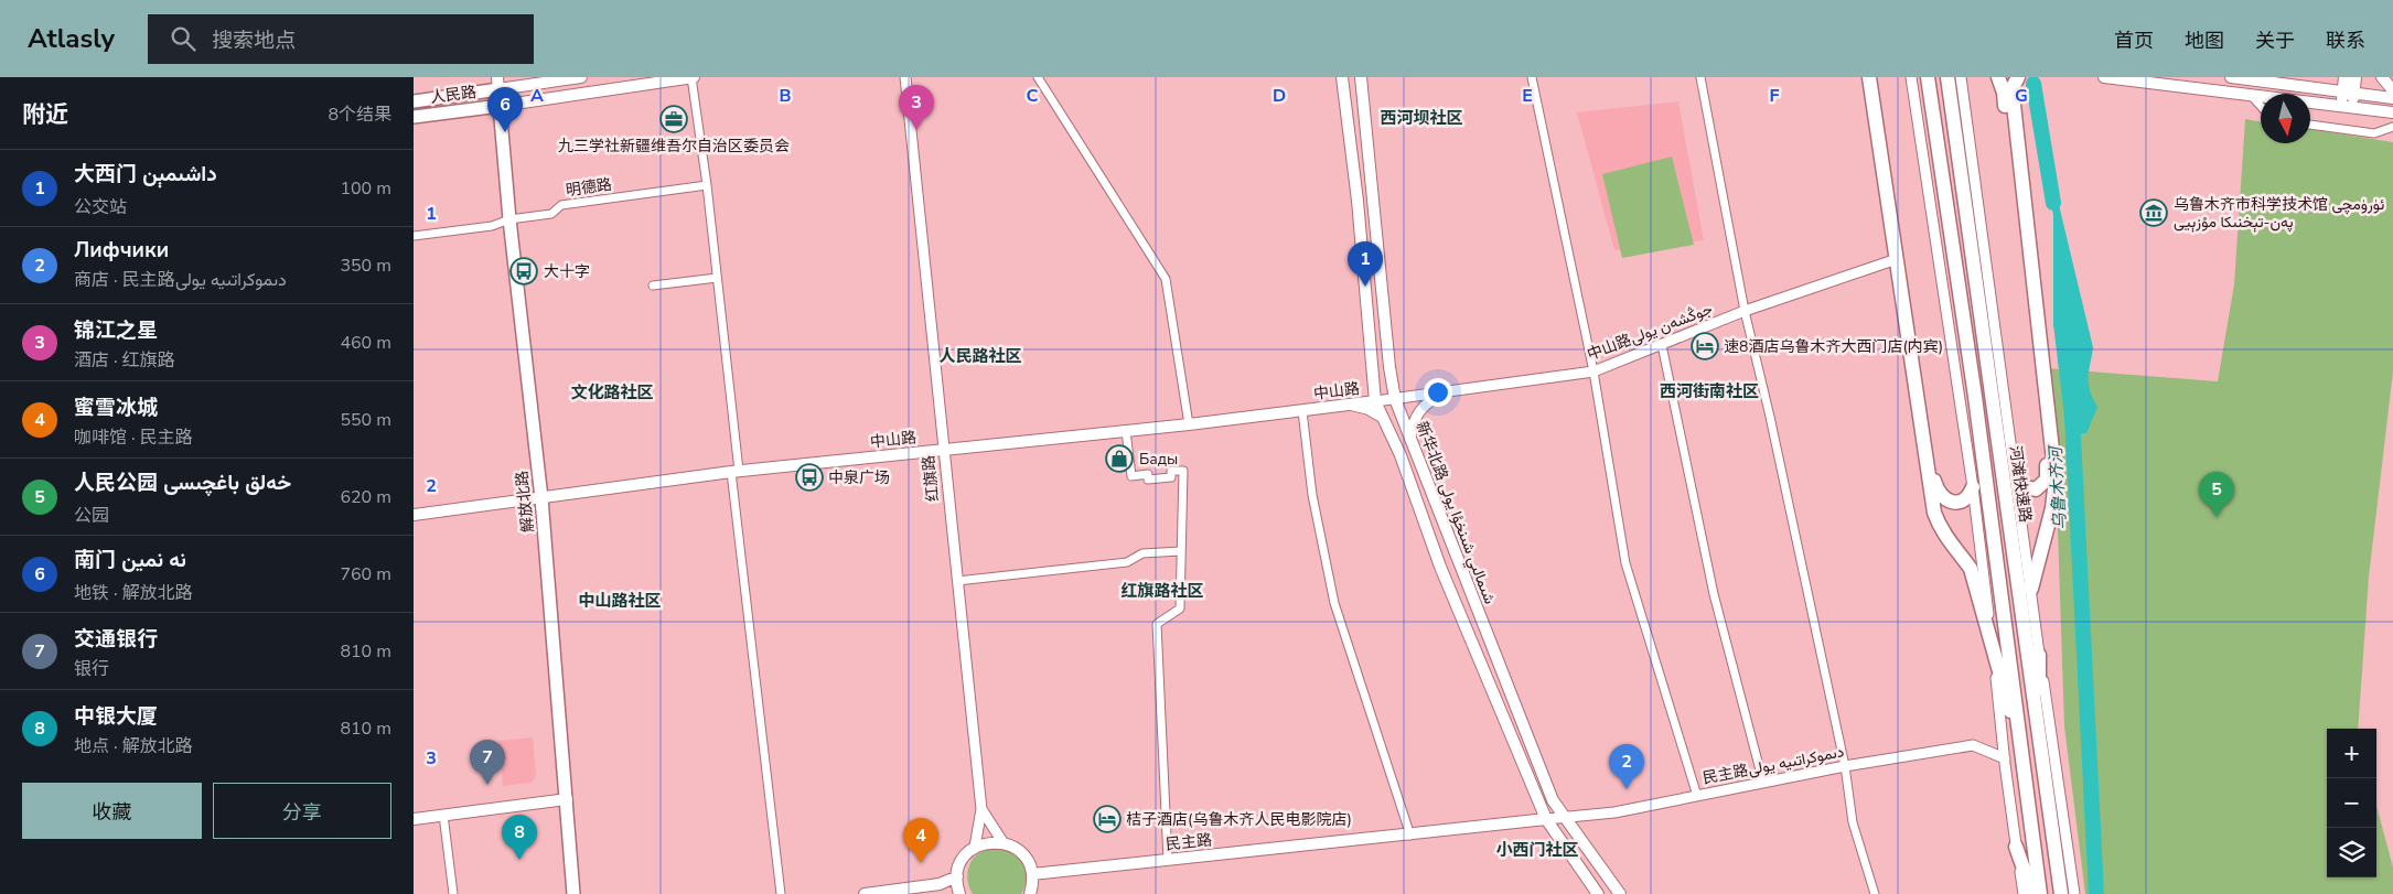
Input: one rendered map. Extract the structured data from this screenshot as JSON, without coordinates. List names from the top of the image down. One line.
{"streets":{"highway":["河滩快速路"],"main road":["人民路","中山路","解放北路","新华北路 شىمالىي شىنخۇا يولى","民主路"],"street":["明德路","中山路جوڭشەن يولى","红旗路","民主路دىموكراتىيە يولى"]},"crossings":[["人民路","解放北路"],["明德路","解放北路"],["中山路جوڭشەن يولى","中山路"],["中山路جوڭشەن يولى","新华北路 شىمالىي شىنخۇا يولى"],["中山路","红旗路"],["中山路","解放北路"],["中山路","新华北路 شىمالىي شىنخۇا يولى"],["新华北路 شىمالىي شىنخۇا يولى","民主路دىموكراتىيە يولى"],["新华北路 شىمالىي شىنخۇا يولى","民主路"],["民主路دىموكراتىيە يولى","民主路"]],"districts":["西河坝社区","人民路社区","西河街南社区","文化路社区","红旗路社区","中山路社区","小西门社区"],"water":["乌鲁木齐河"],"places":{"office":["九三学社新疆维吾尔自治区委员会"],"museum":["乌鲁木齐市科学技术馆 ئۈرۈمچى پەن-تېخنىكا مۇزېيى"],"bus stop":["大十字","中泉广场"],"hotel":["速8酒店乌鲁木齐大西门店(内宾)","桔子酒店(乌鲁木齐人民电影院店)"],"shop":["Бады"]},"north":"bottom","page":{"header":"Atlasly","search":"搜索地点","nav":["首页","地图","关于","联系"],"heading":["附近","8个结果"],"pins":["3","6","1","5","7","2","8","4"],"list":[{"mark":"1","name":"大西门 داشىمېن","note":"公交站","value":"100 m"},{"mark":"2","name":"Лифчики","note":"商店 · 民主路دىموكراتىيە يولى","value":"350 m"},{"mark":"3","name":"锦江之星","note":"酒店 · 红旗路","value":"460 m"},{"mark":"4","name":"蜜雪冰城","note":"咖啡馆 · 民主路","value":"550 m"},{"mark":"5","name":"人民公园 خەلق باغچىسى","note":"公园","value":"620 m"},{"mark":"6","name":"南门 نە نمين","note":"地铁 · 解放北路","value":"760 m"},{"mark":"7","name":"交通银行","note":"银行","value":"810 m"},{"mark":"8","name":"中银大厦","note":"地点 · 解放北路","value":"810 m"}],"map_buttons":["+","−"],"buttons":["收藏","分享"]},"grid":{"columns":["A","B","C","D","E","F","G"],"rows":["1","2","3"]}}
